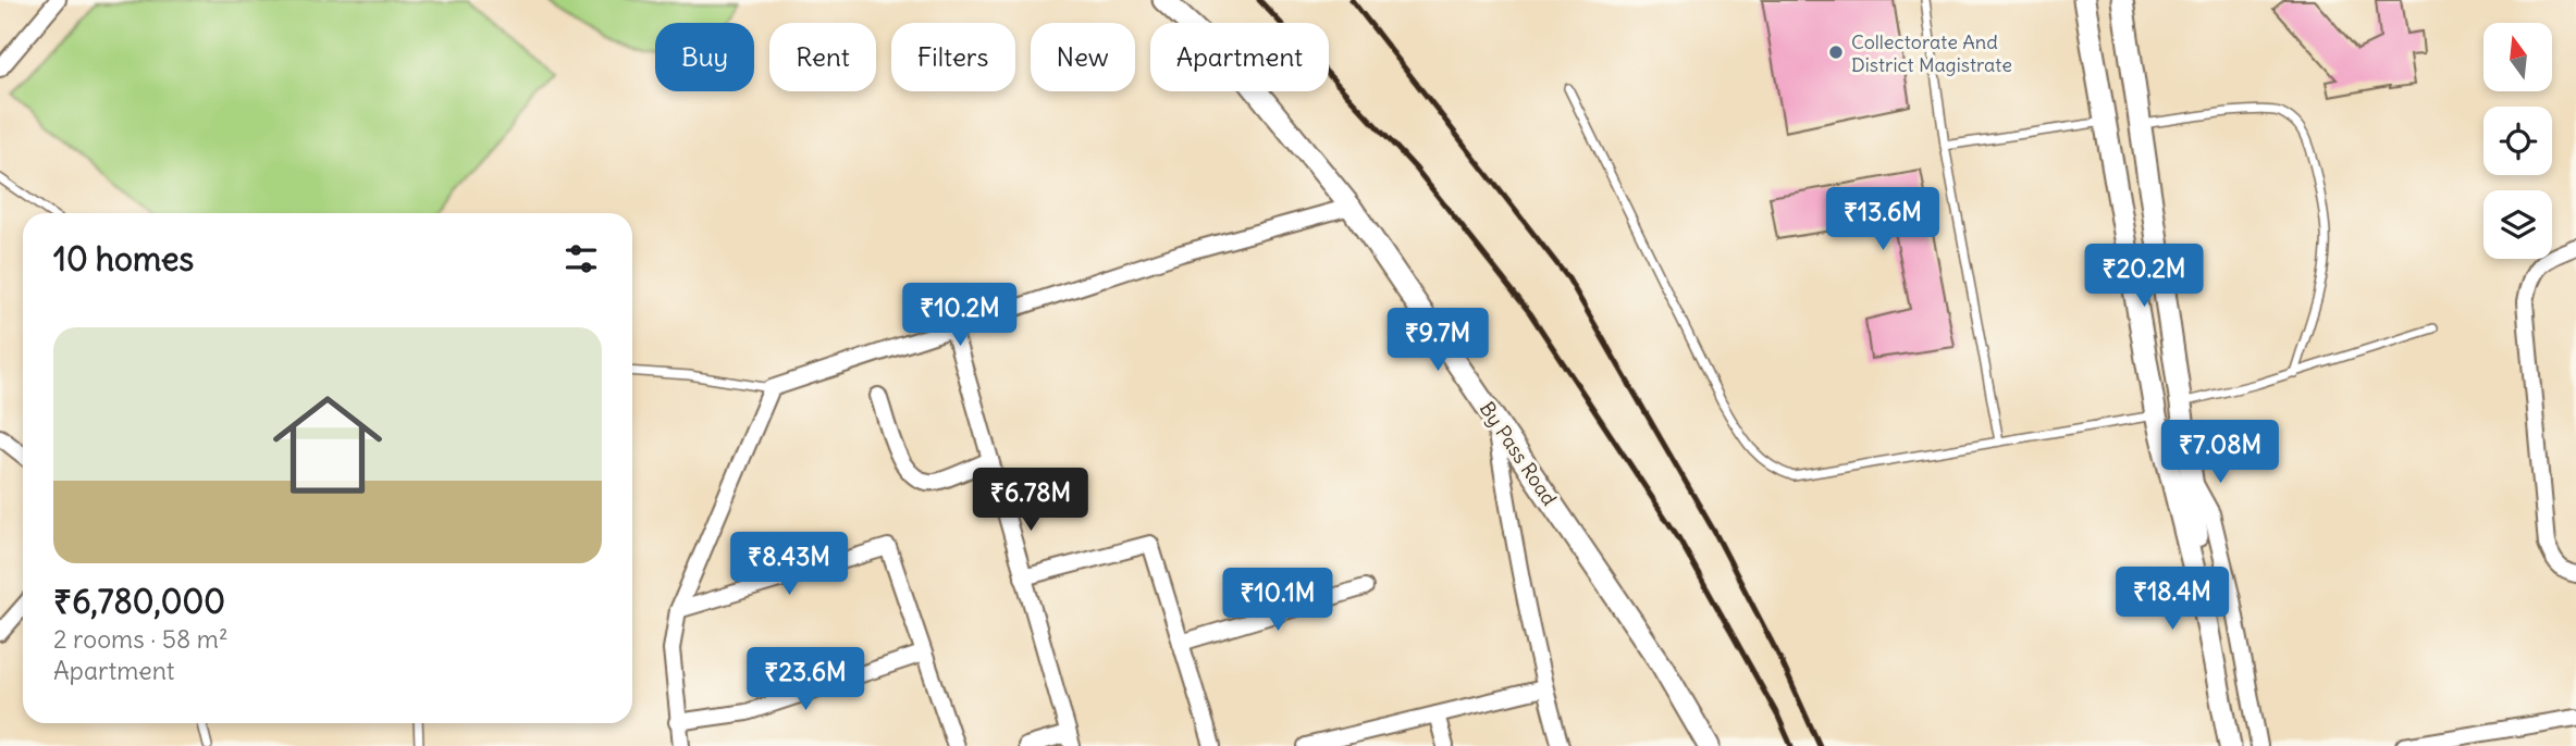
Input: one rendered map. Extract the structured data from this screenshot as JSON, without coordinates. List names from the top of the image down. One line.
{"streets":{"main road":["By Pass Road"]},"places":["Collectorate And District Magistrate"],"north":"top","page":{"chip":["Buy","Rent","Filters","New","Apartment"],"price":["₹13.6M","₹20.2M","₹10.2M","₹9.7M","₹7.08M","₹6.78M","₹8.43M","₹18.4M","₹10.1M","₹23.6M"],"heading":"10 homes","list":[{"name":"₹6,780,000","note":"2 rooms · 58 m² · Apartment"}]}}
